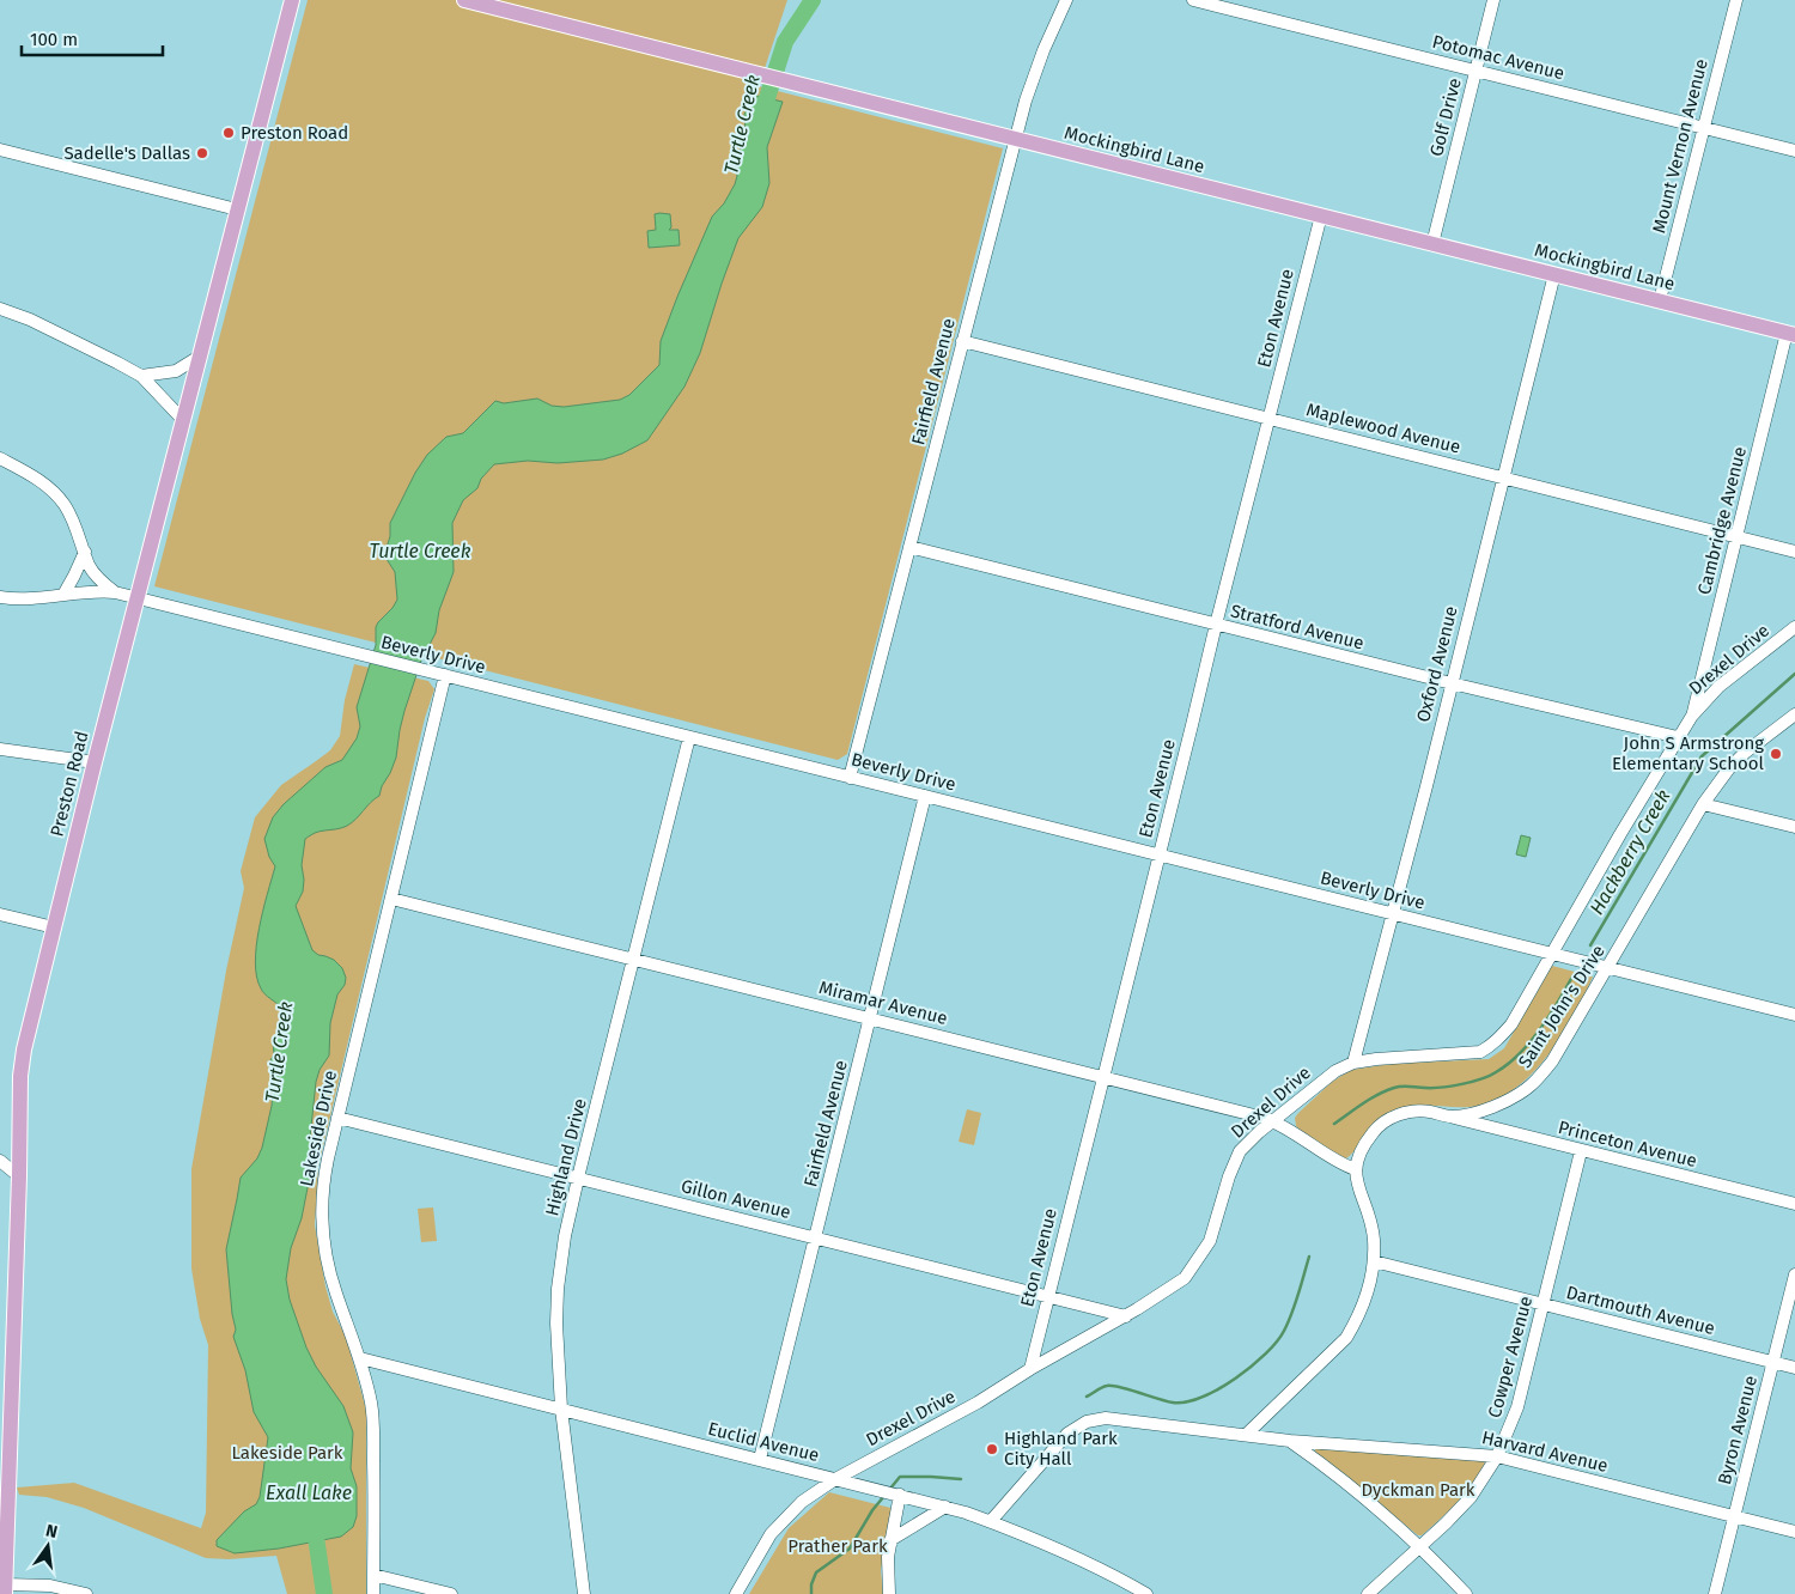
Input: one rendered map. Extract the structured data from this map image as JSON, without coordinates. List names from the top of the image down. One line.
{"streets":{"main road":["Mockingbird Lane","Preston Road"],"street":["Potomac Avenue","Golf Drive","Mount Vernon Avenue","Eton Avenue","Fairfield Avenue","Maplewood Avenue","Cambridge Avenue","Stratford Avenue","Beverly Drive","Drexel Drive","Oxford Avenue","Miramar Avenue","Saint John's Drive","Lakeside Drive","Princeton Avenue","Highland Drive","Gillon Avenue","Dartmouth Avenue","Cowper Avenue","Byron Avenue","Euclid Avenue","Harvard Avenue"]},"crossings":[["Potomac Avenue","Golf Drive"],["Potomac Avenue","Mount Vernon Avenue"],["Golf Drive","Mockingbird Lane"],["Mount Vernon Avenue","Mockingbird Lane"],["Mockingbird Lane","Eton Avenue"],["Mockingbird Lane","Fairfield Avenue"],["Mockingbird Lane","Cambridge Avenue"],["Mockingbird Lane","Oxford Avenue"],["Eton Avenue","Maplewood Avenue"],["Eton Avenue","Stratford Avenue"],["Eton Avenue","Beverly Drive"],["Eton Avenue","Drexel Drive"],["Eton Avenue","Miramar Avenue"],["Eton Avenue","Gillon Avenue"],["Fairfield Avenue","Maplewood Avenue"],["Fairfield Avenue","Stratford Avenue"],["Fairfield Avenue","Beverly Drive"],["Fairfield Avenue","Miramar Avenue"],["Fairfield Avenue","Gillon Avenue"],["Fairfield Avenue","Euclid Avenue"],["Maplewood Avenue","Cambridge Avenue"],["Maplewood Avenue","Oxford Avenue"],["Cambridge Avenue","Drexel Drive"],["Stratford Avenue","Drexel Drive"],["Stratford Avenue","Oxford Avenue"],["Beverly Drive","Drexel Drive"],["Beverly Drive","Oxford Avenue"],["Beverly Drive","Preston Road"],["Beverly Drive","Saint John's Drive"],["Beverly Drive","Lakeside Drive"],["Beverly Drive","Highland Drive"],["Drexel Drive","Oxford Avenue"],["Drexel Drive","Miramar Avenue"],["Drexel Drive","Gillon Avenue"],["Drexel Drive","Euclid Avenue"],["Miramar Avenue","Saint John's Drive"],["Miramar Avenue","Lakeside Drive"],["Miramar Avenue","Highland Drive"],["Saint John's Drive","Princeton Avenue"],["Lakeside Drive","Gillon Avenue"],["Lakeside Drive","Euclid Avenue"],["Princeton Avenue","Cowper Avenue"],["Highland Drive","Gillon Avenue"],["Highland Drive","Euclid Avenue"],["Dartmouth Avenue","Cowper Avenue"],["Dartmouth Avenue","Byron Avenue"],["Cowper Avenue","Harvard Avenue"],["Byron Avenue","Harvard Avenue"]],"water":["Turtle Creek","Hackberry Creek","Exall Lake"],"parks":["Lakeside Park","Dyckman Park","Prather Park"],"places":["Preston Road","Sadelle's Dallas","John S Armstrong Elementary School","Highland Park City Hall"],"scale_bar":"100 m","north":"top"}
